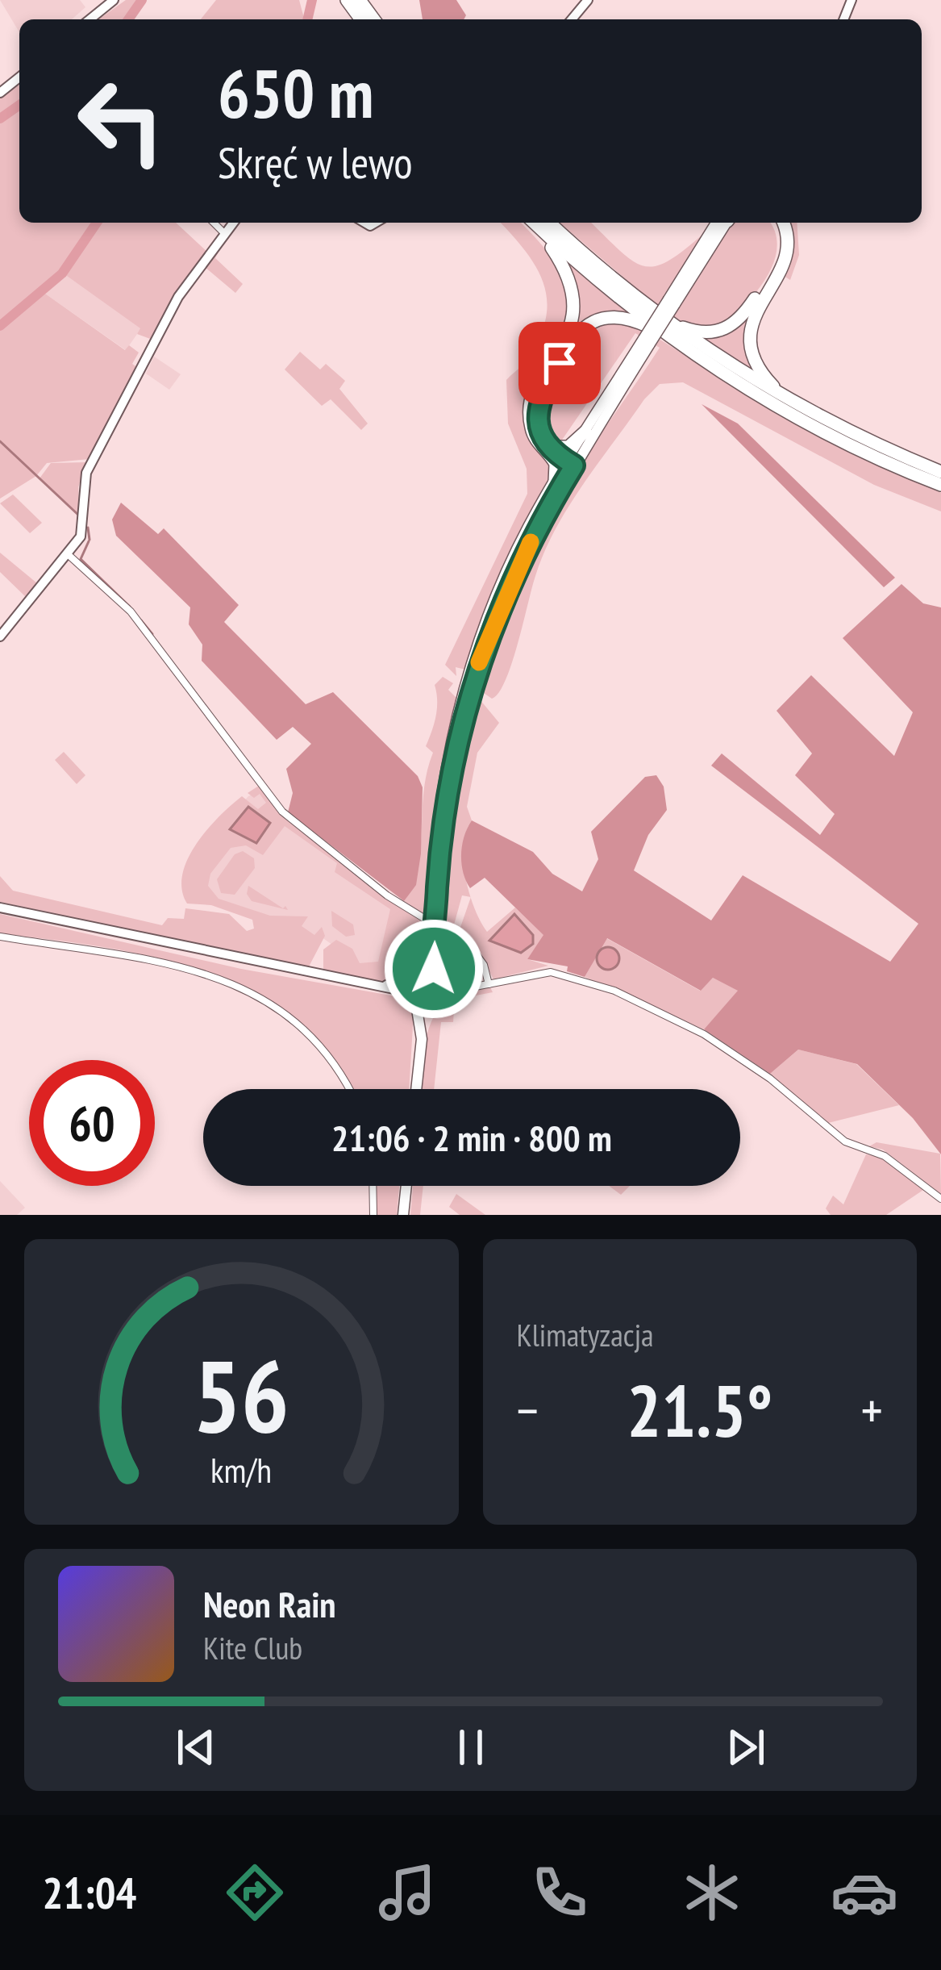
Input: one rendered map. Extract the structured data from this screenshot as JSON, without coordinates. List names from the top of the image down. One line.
{"page":{"turn":["650 m","Skręć w lewo"],"limit":"60","trip":"21:06 · 2 min · 800 m","tile":"Klimatyzacja","heat":["−","21.5°","+"],"song":["Neon Rain","Kite Club"],"tabs":"21:04","gauge":["56","km/h"]}}
